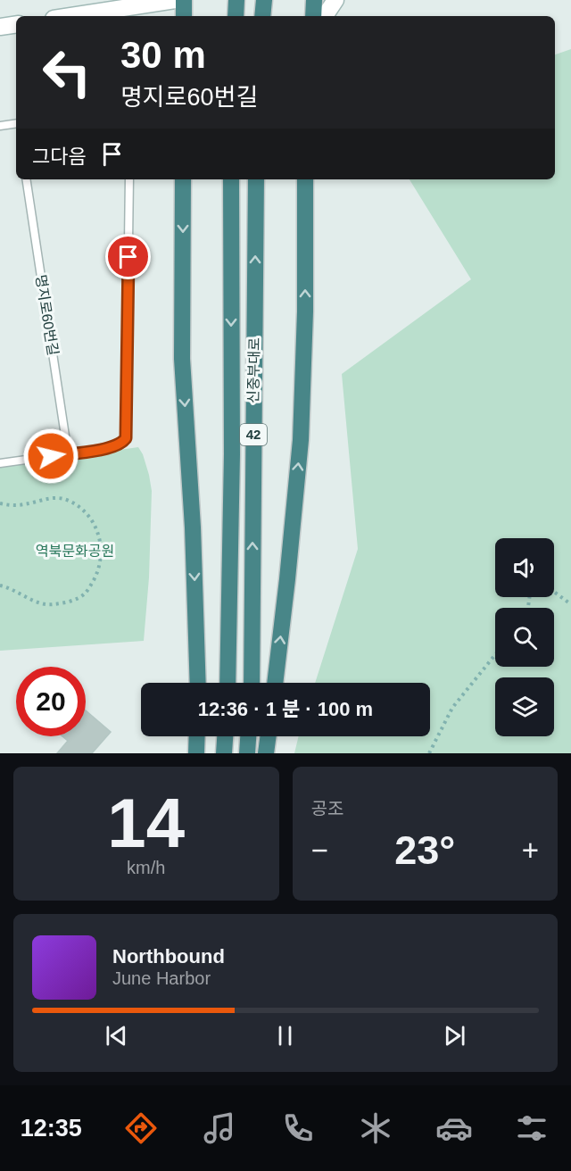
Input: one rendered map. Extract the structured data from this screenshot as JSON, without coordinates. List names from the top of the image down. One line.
{"streets":{"highway":["신중부대로","42"],"lane":["명지로60번길"]},"parks":["역북문화공원"],"page":{"turn":["30 m","명지로60번길"],"then":"그다음","limit":"20","trip":"12:36 · 1 분 · 100 m","tile":[["14","km/h"],"공조"],"heat":["−","23°","+"],"song":["Northbound","June Harbor"],"tabs":"12:35"}}
